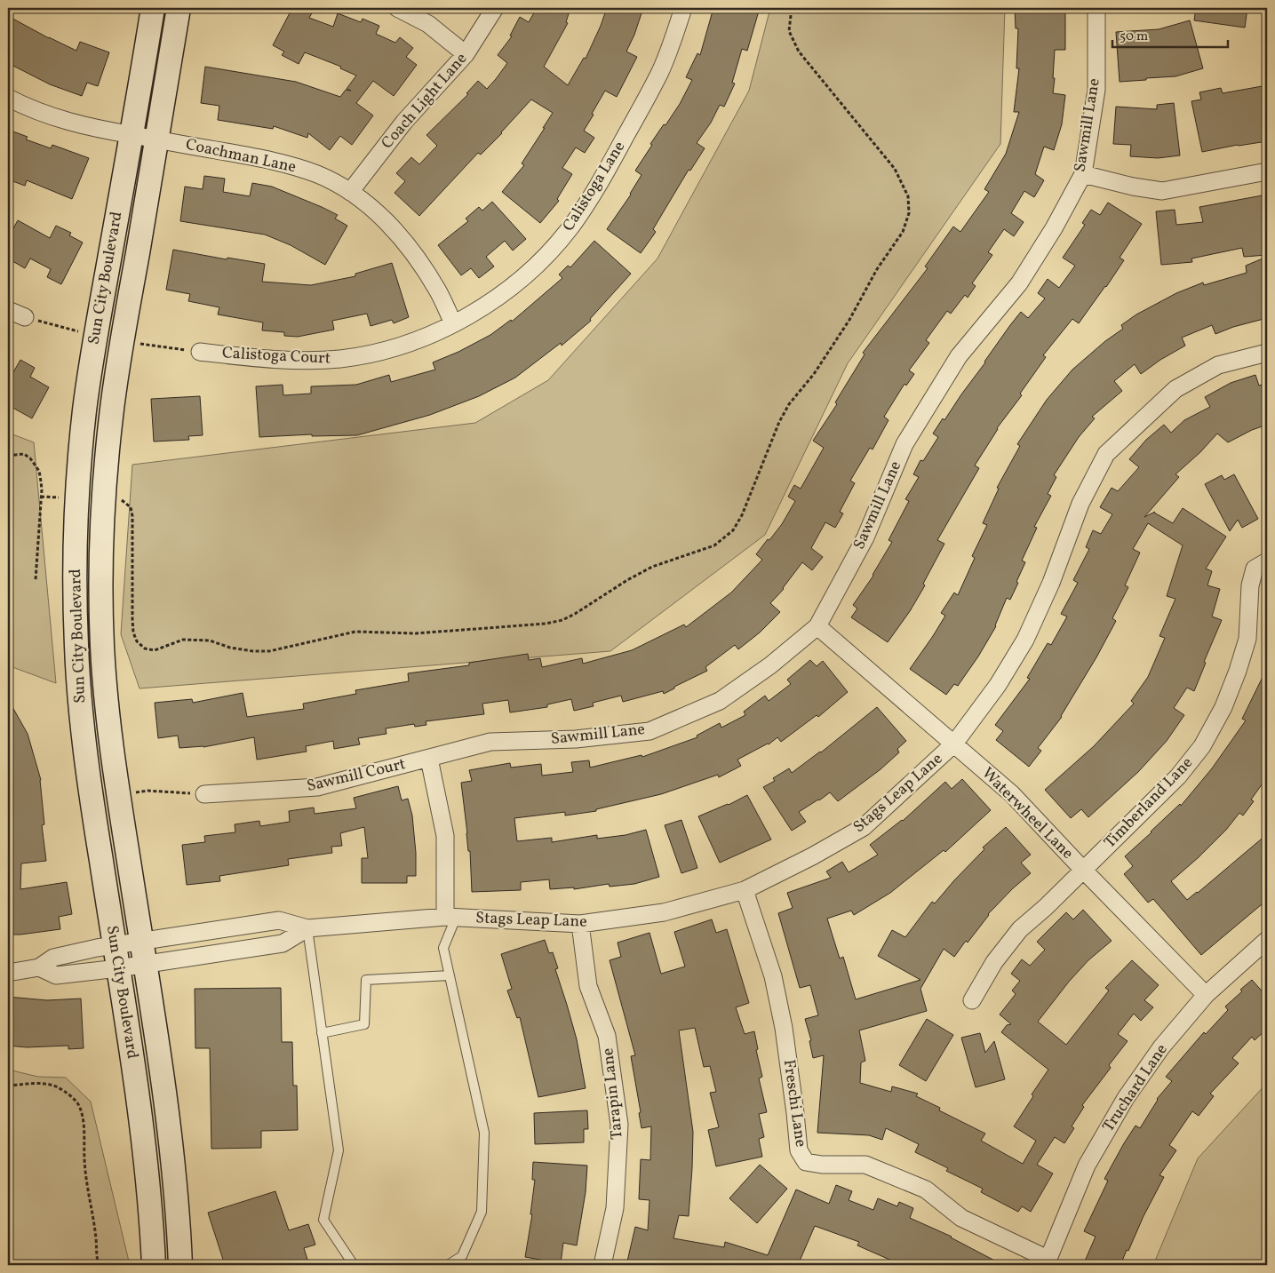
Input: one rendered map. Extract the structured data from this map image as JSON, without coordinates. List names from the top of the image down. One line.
{"streets":{"street":["Coach Light Lane","Sawmill Lane","Coachman Lane","Calistoga Lane","Sun City Boulevard","Calistoga Court","Sawmill Court","Stags Leap Lane","Timberland Lane","Waterwheel Lane","Truchard Lane","Tarapin Lane","Freschi Lane"]},"crossings":[["Coach Light Lane","Coachman Lane"],["Sawmill Lane","Sawmill Court"],["Sawmill Lane","Waterwheel Lane"],["Coachman Lane","Calistoga Lane"],["Coachman Lane","Sun City Boulevard"],["Coachman Lane","Calistoga Court"],["Calistoga Lane","Calistoga Court"],["Sun City Boulevard","Stags Leap Lane"],["Stags Leap Lane","Waterwheel Lane"],["Stags Leap Lane","Tarapin Lane"],["Stags Leap Lane","Freschi Lane"],["Timberland Lane","Waterwheel Lane"],["Waterwheel Lane","Truchard Lane"],["Truchard Lane","Freschi Lane"]],"scale_bar":"50 m"}
